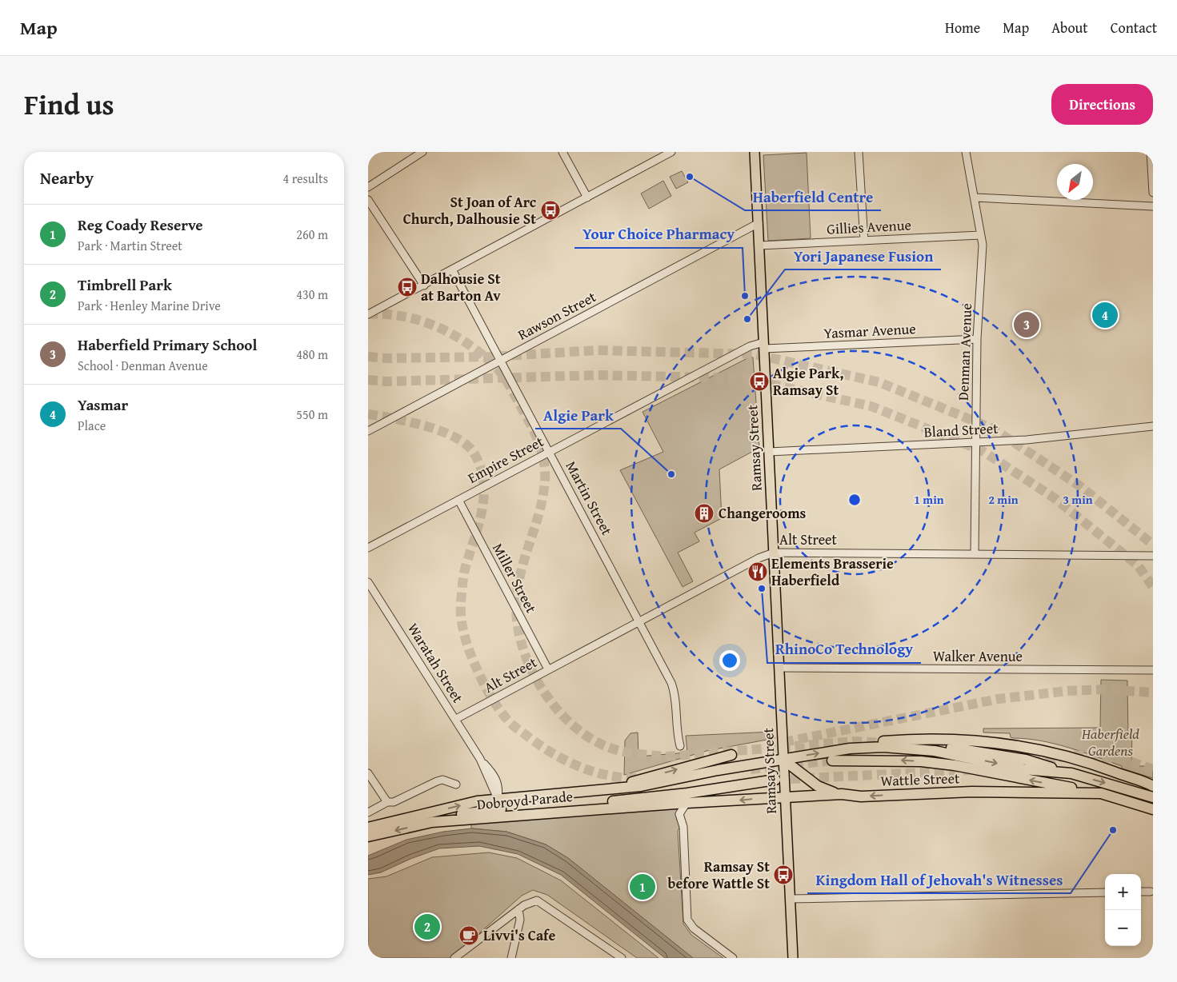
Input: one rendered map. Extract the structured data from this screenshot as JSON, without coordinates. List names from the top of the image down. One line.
{"streets":{"highway":["Wattle Street","Dobroyd Parade"],"main road":["Ramsay Street"],"street":["Gillies Avenue","Rawson Street","Yasmar Avenue","Denman Avenue","Bland Street","Empire Street","Martin Street","Alt Street","Miller Street","Walker Avenue","Waratah Street"]},"crossings":[["Gillies Avenue","Denman Avenue"],["Gillies Avenue","Ramsay Street"],["Rawson Street","Ramsay Street"],["Rawson Street","Martin Street"],["Yasmar Avenue","Denman Avenue"],["Yasmar Avenue","Ramsay Street"],["Yasmar Avenue","Empire Street"],["Denman Avenue","Bland Street"],["Denman Avenue","Alt Street"],["Bland Street","Ramsay Street"],["Ramsay Street","Empire Street"],["Ramsay Street","Alt Street"],["Ramsay Street","Walker Avenue"],["Ramsay Street","Wattle Street"],["Empire Street","Martin Street"],["Empire Street","Miller Street"],["Martin Street","Alt Street"],["Alt Street","Miller Street"],["Alt Street","Waratah Street"],["Waratah Street","Dobroyd Parade"],["Wattle Street","Dobroyd Parade"]],"parks":["Haberfield Gardens"],"places":{"other":["Haberfield Centre","Your Choice Pharmacy","Yori Japanese Fusion","Algie Park","RhinoCo Technology","Kingdom Hall of Jehovah's Witnesses"],"bus stop":["St Joan of Arc Church, Dalhousie St","Dalhousie St at Barton Av","Algie Park, Ramsay St","Ramsay St before Wattle St"],"building":["Changerooms"],"restaurant":["Elements Brasserie Haberfield"],"cafe":["Livvi's Cafe"]},"north":"bottom left","page":{"header":"Map","nav":["Home","Map","About","Contact"],"title":"Find us","buttons":"Directions","heading":["Nearby","4 results"],"list":[{"mark":"1","name":"Reg Coady Reserve","note":"Park · Martin Street","value":"260 m"},{"mark":"2","name":"Timbrell Park","note":"Park · Henley Marine Drive","value":"430 m"},{"mark":"3","name":"Haberfield Primary School","note":"School · Denman Avenue","value":"480 m"},{"mark":"4","name":"Yasmar","note":"Place","value":"550 m"}],"pins":["4","3","1","2"],"map_buttons":["+","−"]},"rings":["1 min","2 min","3 min"]}
